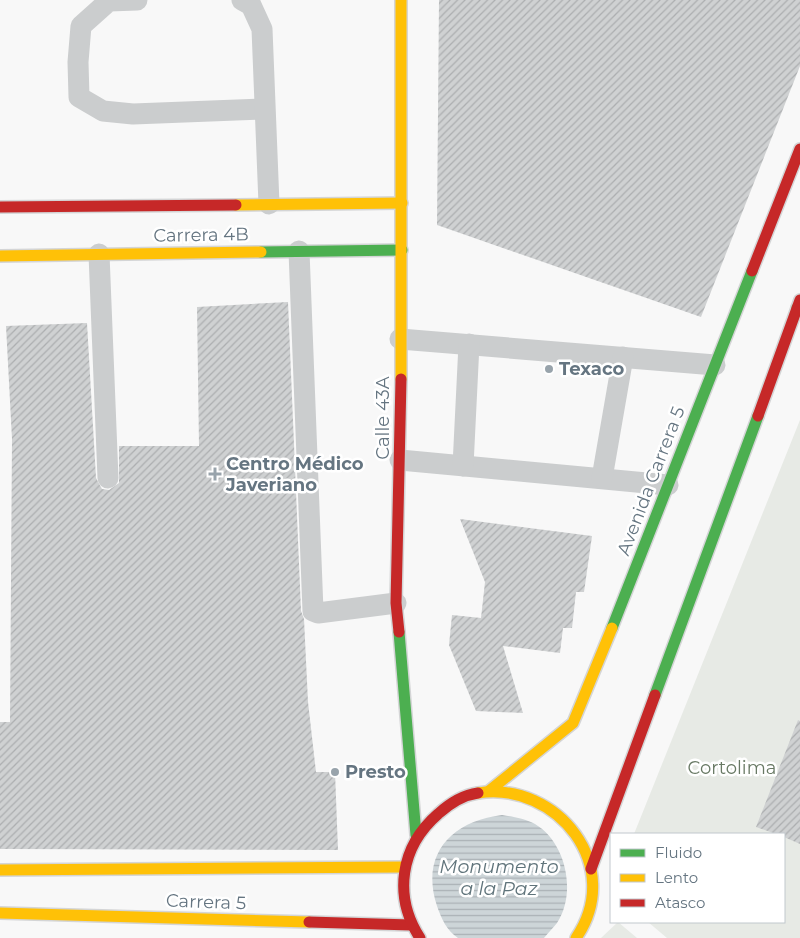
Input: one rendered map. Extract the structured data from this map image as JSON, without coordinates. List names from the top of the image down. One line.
{"streets":{"main road":["Carrera 4B","Calle 43A","Avenida Carrera 5","Carrera 5"]},"crossings":[["Carrera 4B","Calle 43A"]],"water":["Monumento a la Paz"],"parks":["Cortolima"],"places":{"other":["Texaco","Presto"],"health":["Centro Médico Javeriano"]},"legend":["Fluido","Lento","Atasco"]}
